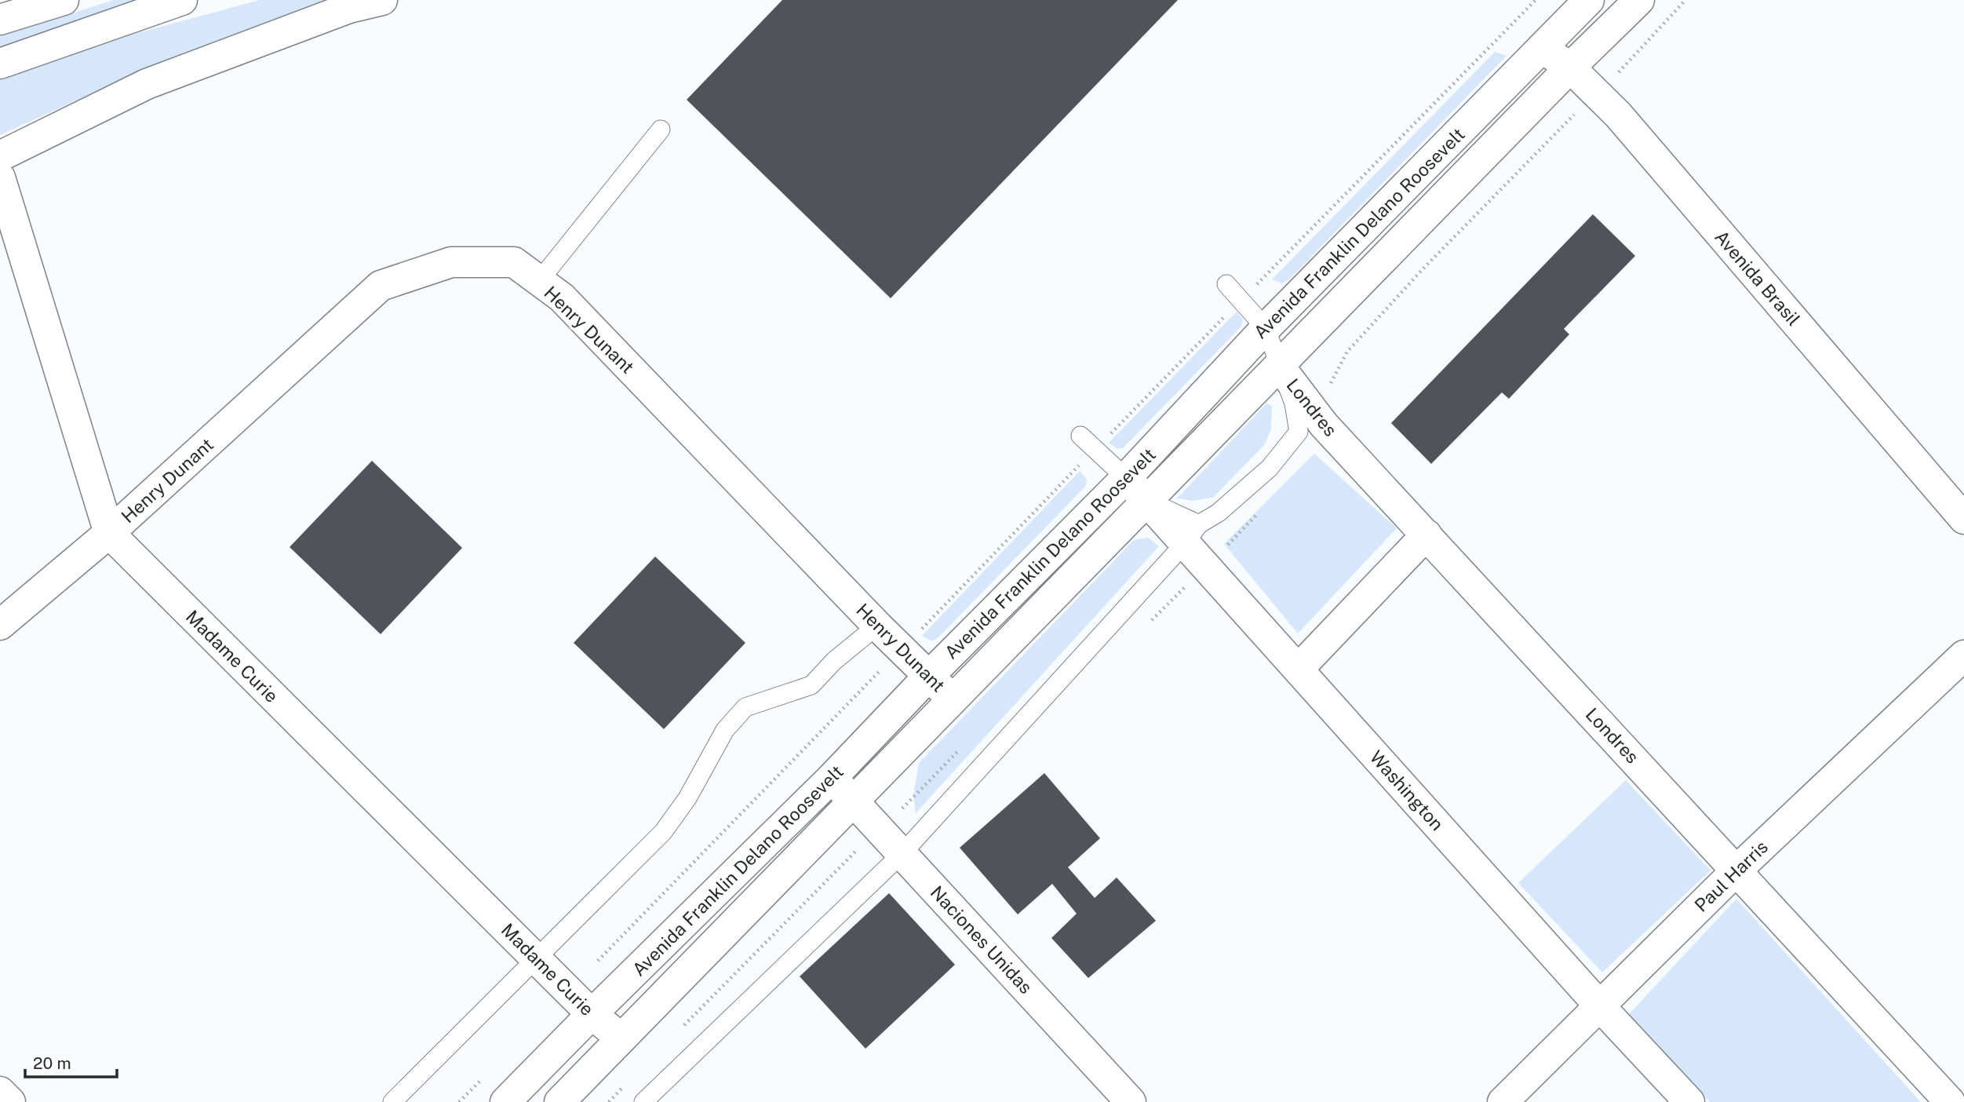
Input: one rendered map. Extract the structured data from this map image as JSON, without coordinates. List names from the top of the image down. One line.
{"streets":{"street":["Avenida Franklin Delano Roosevelt","Avenida Brasil","Henry Dunant","Londres","Madame Curie","Washington","Paul Harris","Naciones Unidas"]},"crossings":[["Avenida Franklin Delano Roosevelt","Avenida Brasil"],["Avenida Franklin Delano Roosevelt","Henry Dunant"],["Avenida Franklin Delano Roosevelt","Londres"],["Avenida Franklin Delano Roosevelt","Madame Curie"],["Avenida Franklin Delano Roosevelt","Washington"],["Avenida Franklin Delano Roosevelt","Naciones Unidas"],["Henry Dunant","Madame Curie"],["Londres","Paul Harris"],["Washington","Paul Harris"]],"scale_bar":"20 m"}
